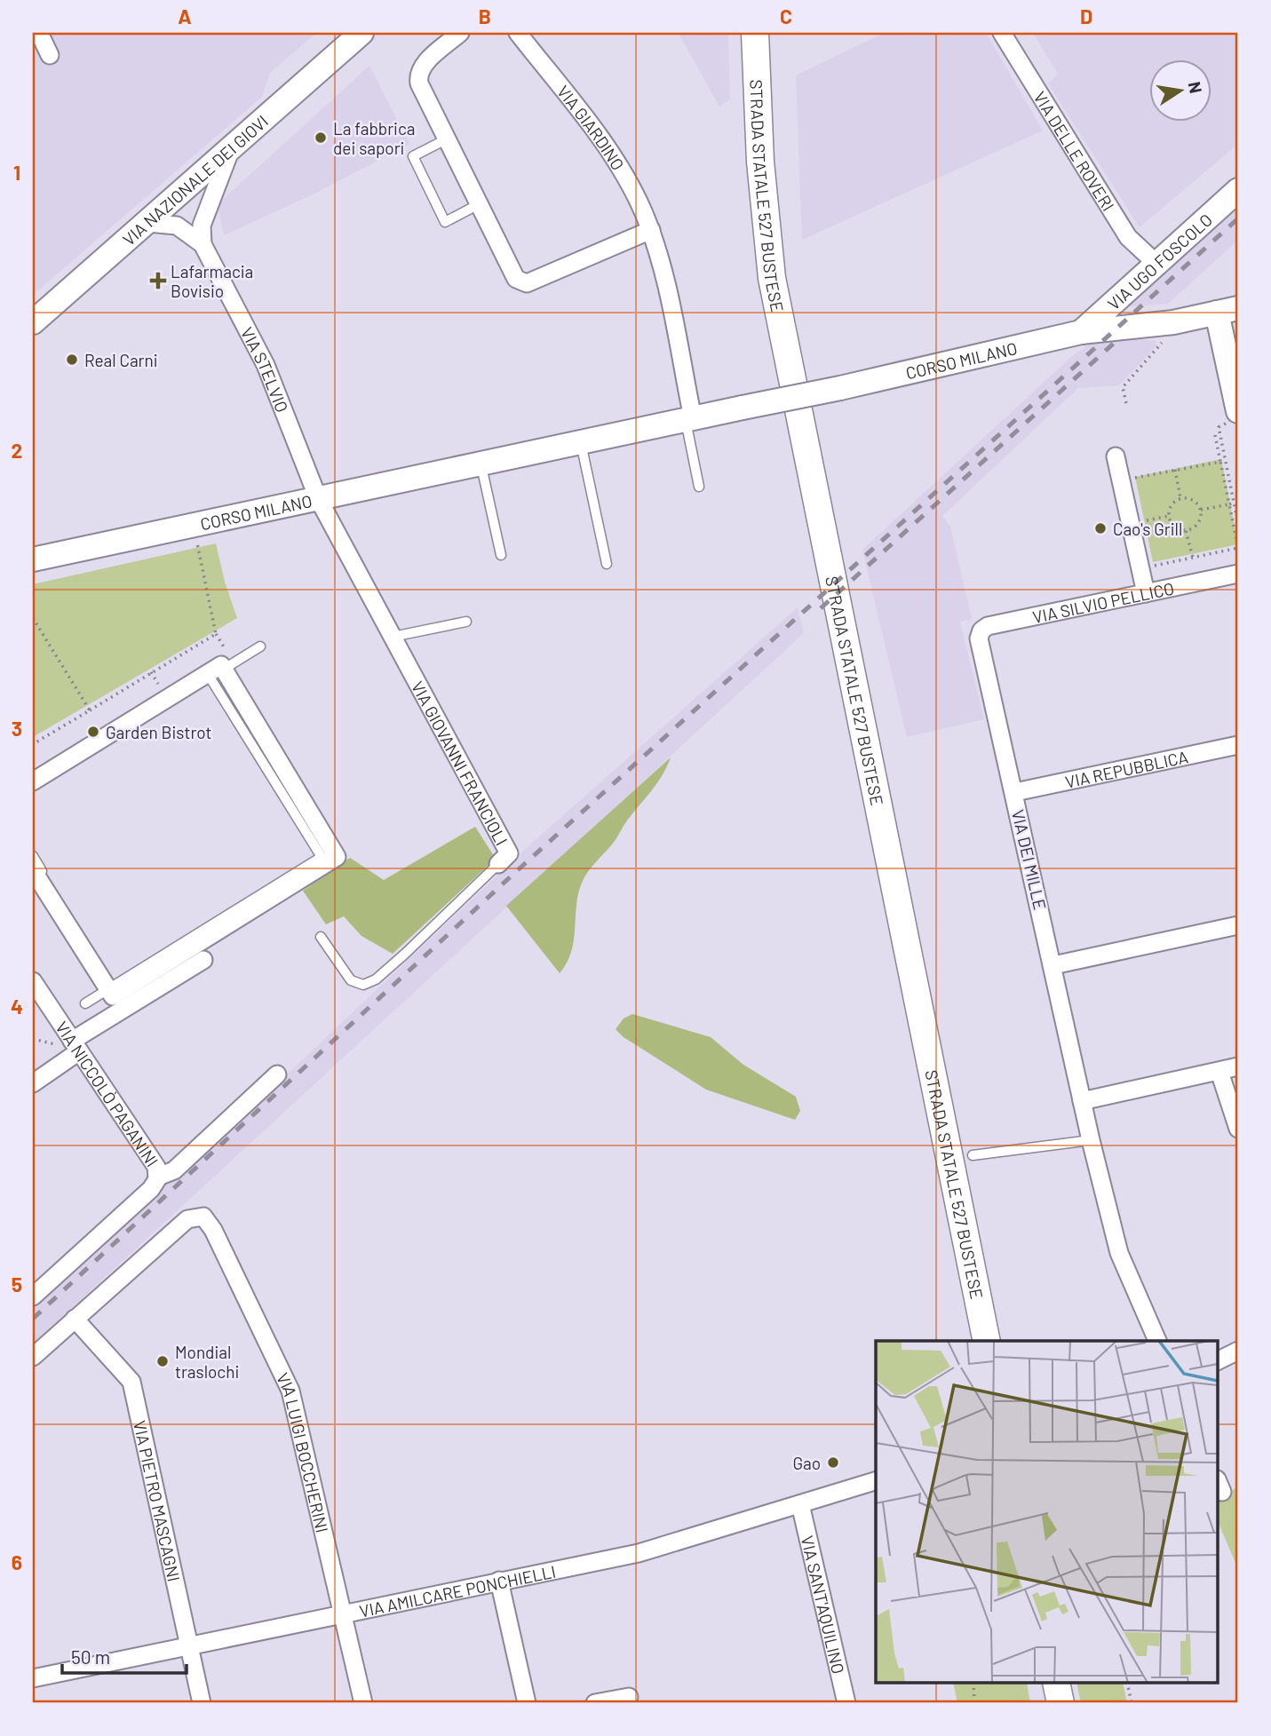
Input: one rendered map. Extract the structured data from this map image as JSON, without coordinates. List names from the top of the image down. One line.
{"streets":{"main road":["STRADA STATALE 527 BUSTESE"],"street":["VIA GIARDINO","VIA DELLE ROVERI","VIA NAZIONALE DEI GIOVI","VIA UGO FOSCOLO","CORSO MILANO","VIA STELVIO","VIA SILVIO PELLICO","VIA GIOVANNI FRANCIOLI","VIA REPUBBLICA","VIA DEI MILLE","VIA NICCOLÒ PAGANINI","VIA LUIGI BOCCHERINI","VIA PIETRO MASCAGNI","VIA AMILCARE PONCHIELLI","VIA SANT'AQUILINO"]},"crossings":[["VIA GIARDINO","CORSO MILANO"],["VIA DELLE ROVERI","VIA UGO FOSCOLO"],["VIA NAZIONALE DEI GIOVI","VIA STELVIO"],["VIA UGO FOSCOLO","CORSO MILANO"],["CORSO MILANO","VIA STELVIO"],["CORSO MILANO","VIA GIOVANNI FRANCIOLI"],["VIA STELVIO","VIA GIOVANNI FRANCIOLI"],["VIA SILVIO PELLICO","VIA DEI MILLE"],["VIA REPUBBLICA","VIA DEI MILLE"],["VIA LUIGI BOCCHERINI","VIA PIETRO MASCAGNI"],["VIA LUIGI BOCCHERINI","VIA AMILCARE PONCHIELLI"],["VIA PIETRO MASCAGNI","VIA AMILCARE PONCHIELLI"],["VIA AMILCARE PONCHIELLI","VIA SANT'AQUILINO"]],"places":{"other":["La fabbrica dei sapori","Real Carni","Cao's Grill","Garden Bistrot","Mondial traslochi","Gao"],"health":["Lafarmacia Bovisio"]},"scale_bar":"50 m","north":"right","grid":{"columns":["A","B","C","D"],"rows":["1","2","3","4","5","6"]}}
